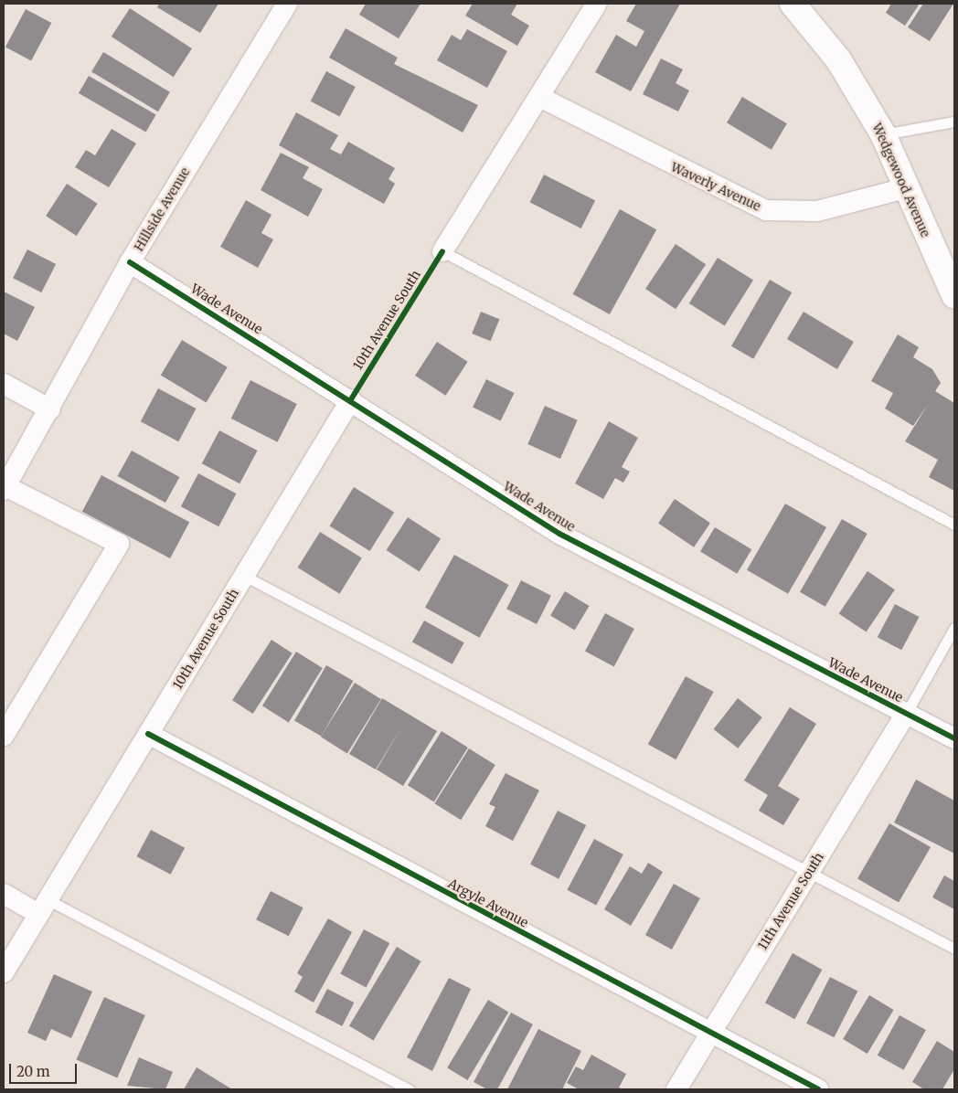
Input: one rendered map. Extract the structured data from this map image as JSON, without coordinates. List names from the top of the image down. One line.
{"streets":{"main road":["Wedgewood Avenue"],"street":["Waverly Avenue","Hillside Avenue","Wade Avenue","10th Avenue South","11th Avenue South","Argyle Avenue"]},"crossings":[["Wedgewood Avenue","Waverly Avenue"],["Hillside Avenue","Wade Avenue"],["Wade Avenue","10th Avenue South"],["Wade Avenue","11th Avenue South"],["10th Avenue South","Argyle Avenue"],["11th Avenue South","Argyle Avenue"]],"scale_bar":"20 m"}
